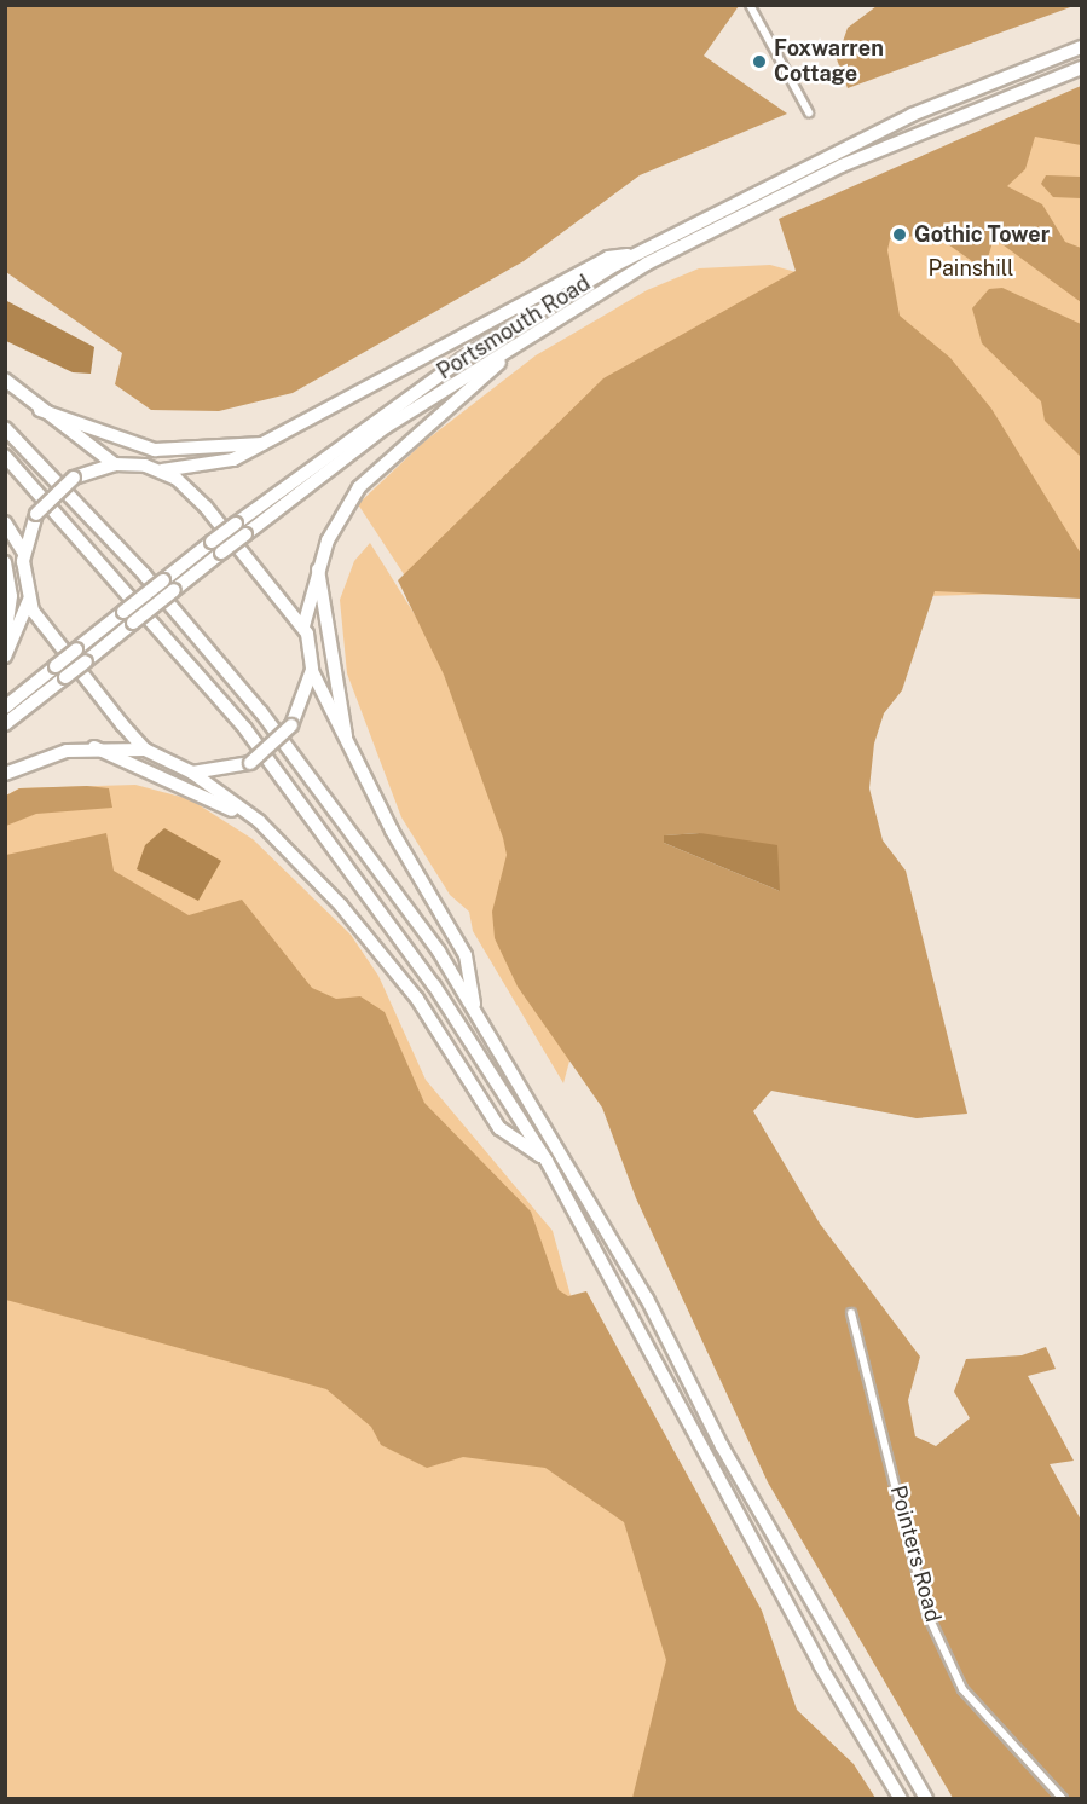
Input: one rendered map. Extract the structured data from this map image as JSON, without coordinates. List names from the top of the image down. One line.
{"streets":{"highway":["Portsmouth Road"],"street":["Pointers Road"]},"parks":["Painshill"],"places":["Foxwarren Cottage","Gothic Tower"]}
